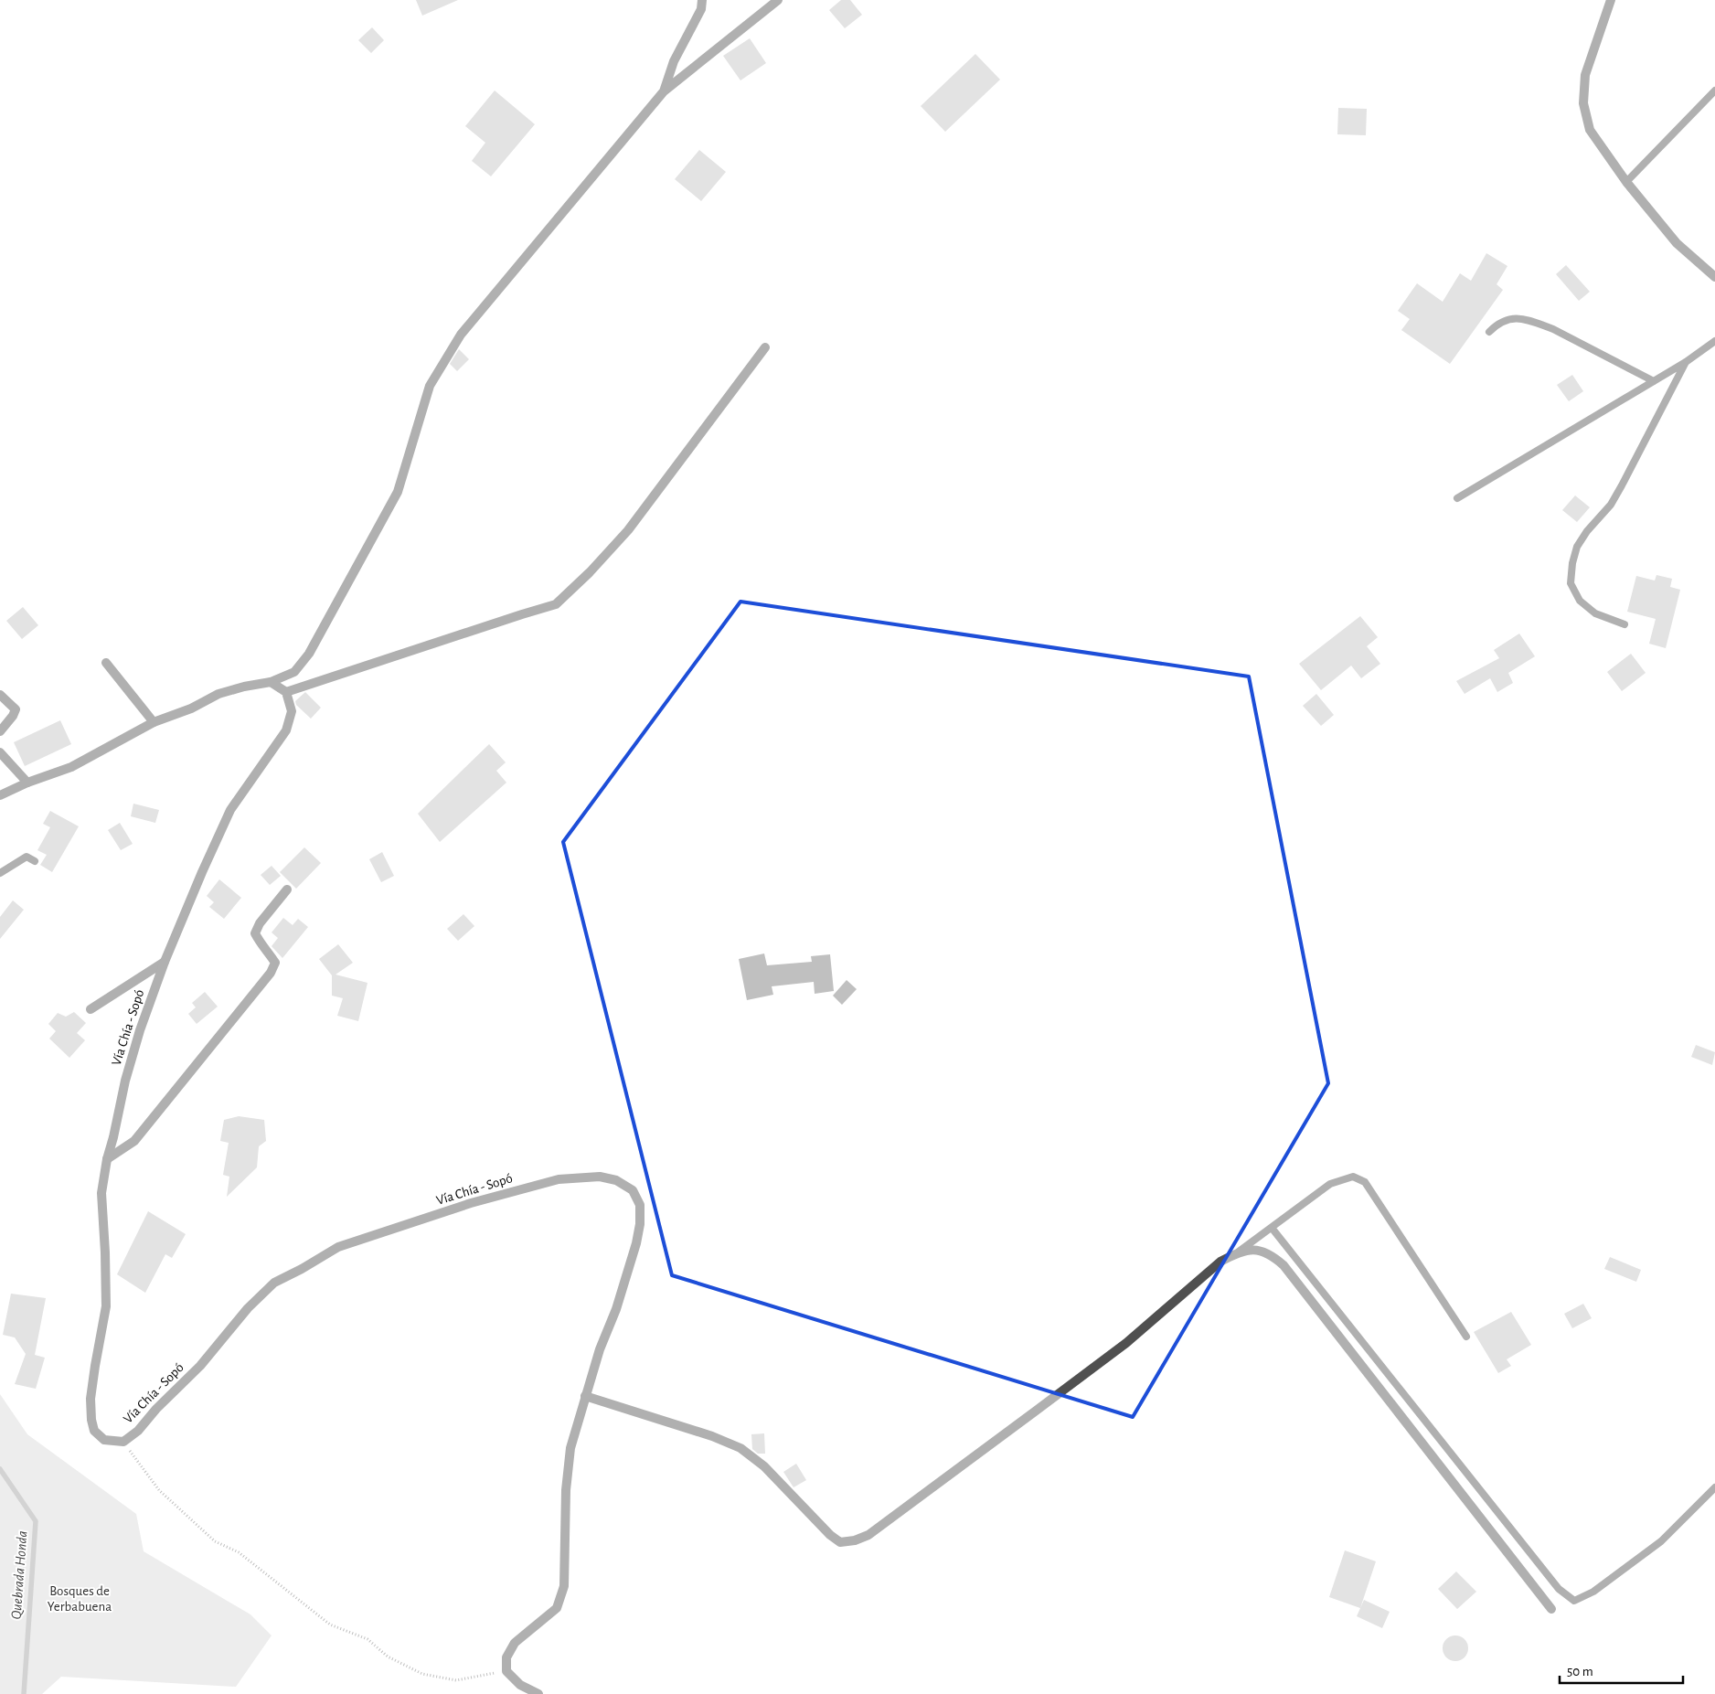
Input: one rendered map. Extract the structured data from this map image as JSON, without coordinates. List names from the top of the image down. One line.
{"streets":{"street":["Vía Chía - Sopó"]},"water":["Quebrada Honda"],"parks":["Bosques de Yerbabuena"],"scale_bar":"50 m"}
